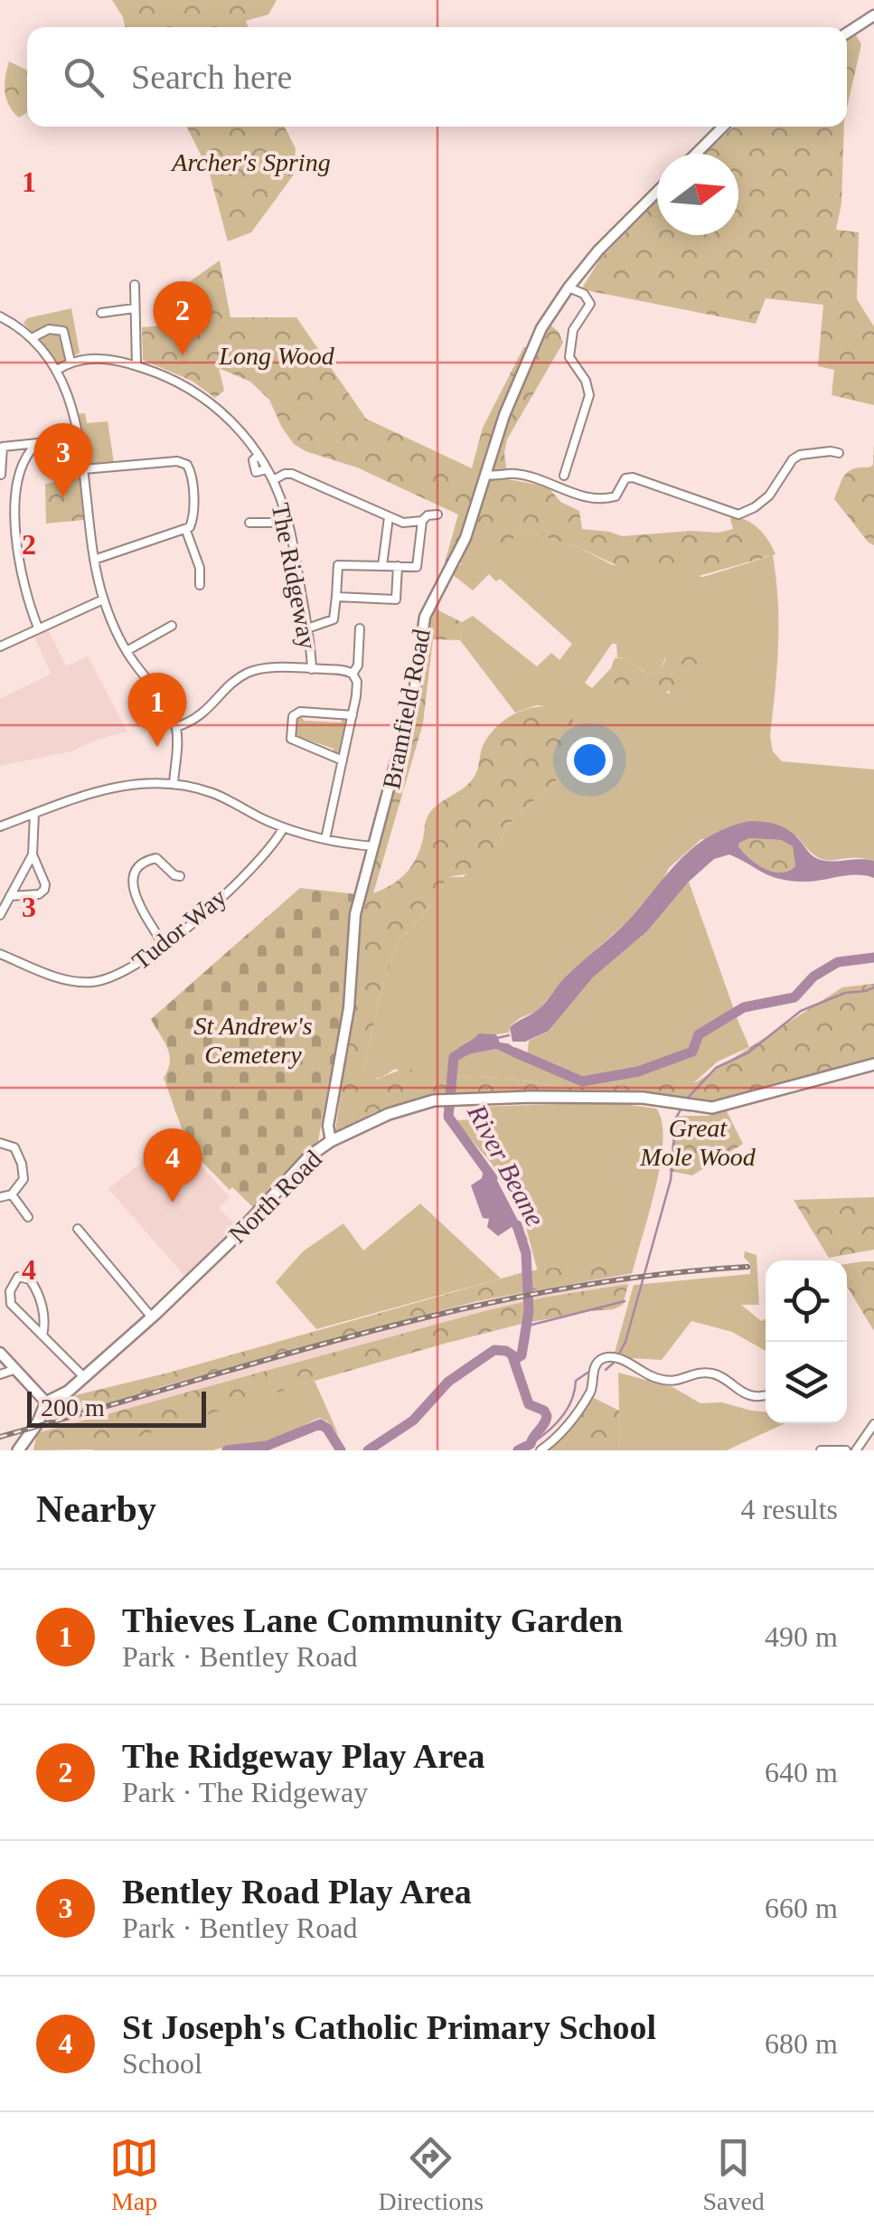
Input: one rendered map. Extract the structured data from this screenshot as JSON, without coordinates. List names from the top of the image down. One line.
{"streets":{"main road":["North Road"],"street":["The Ridgeway","Bramfield Road","Tudor Way"]},"crossings":[["Bramfield Road","North Road"]],"water":["River Beane"],"parks":["Archer's Spring","Long Wood","St Andrew's Cemetery","Great Mole Wood"],"scale_bar":"200 m","north":"right","page":{"search":"Search here","pins":["2","3","1","4"],"scale":"200 m","heading":["Nearby","4 results"],"list":[{"mark":"1","name":"Thieves Lane Community Garden","note":"Park · Bentley Road","value":"490 m"},{"mark":"2","name":"The Ridgeway Play Area","note":"Park · The Ridgeway","value":"640 m"},{"mark":"3","name":"Bentley Road Play Area","note":"Park · Bentley Road","value":"660 m"},{"mark":"4","name":"St Joseph's Catholic Primary School","note":"School","value":"680 m"}],"nav":["Map","Directions","Saved"]},"grid":{"rows":["1","2","3","4"]}}
